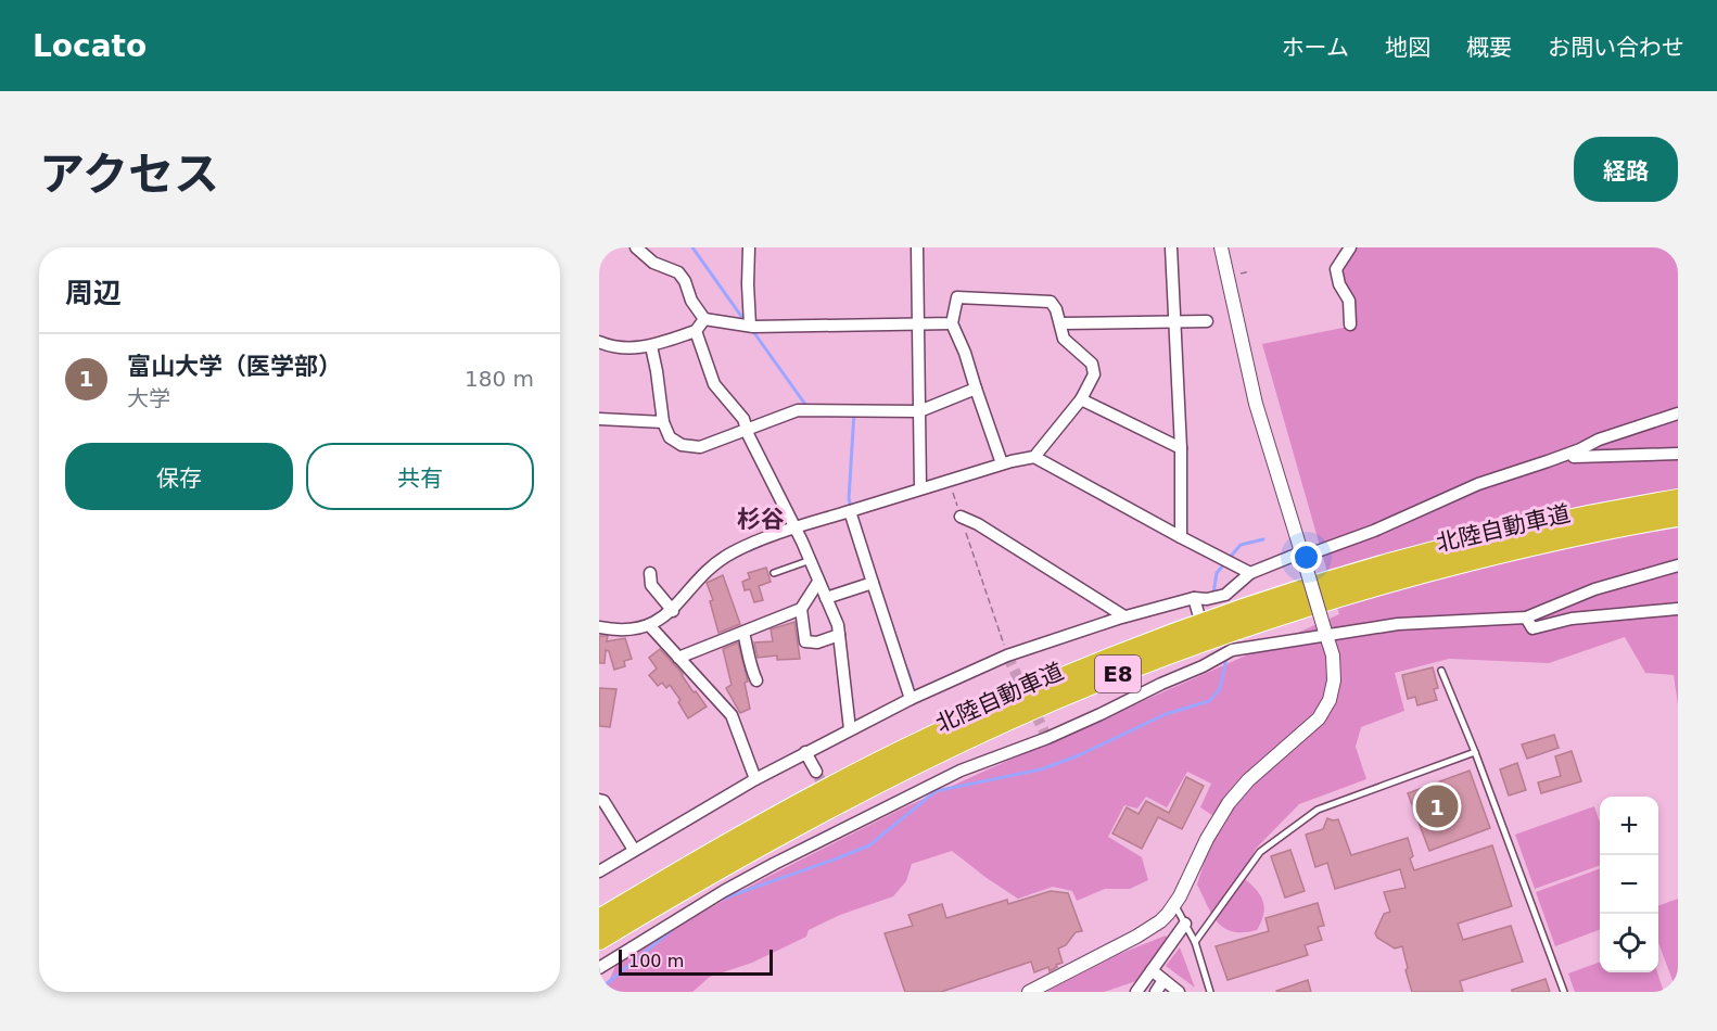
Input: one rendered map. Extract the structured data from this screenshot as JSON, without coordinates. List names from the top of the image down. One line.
{"streets":{"highway":["北陸自動車道","E8"]},"districts":["杉谷"],"scale_bar":"100 m","page":{"header":"Locato","nav":["ホーム","地図","概要","お問い合わせ"],"title":"アクセス","buttons":["経路",["保存","共有"]],"heading":"周辺","list":[{"mark":"1","name":"富山大学（医学部）","note":"大学","value":"180 m"}],"pins":"1","map_buttons":["+","−"],"scale":"100 m"}}
